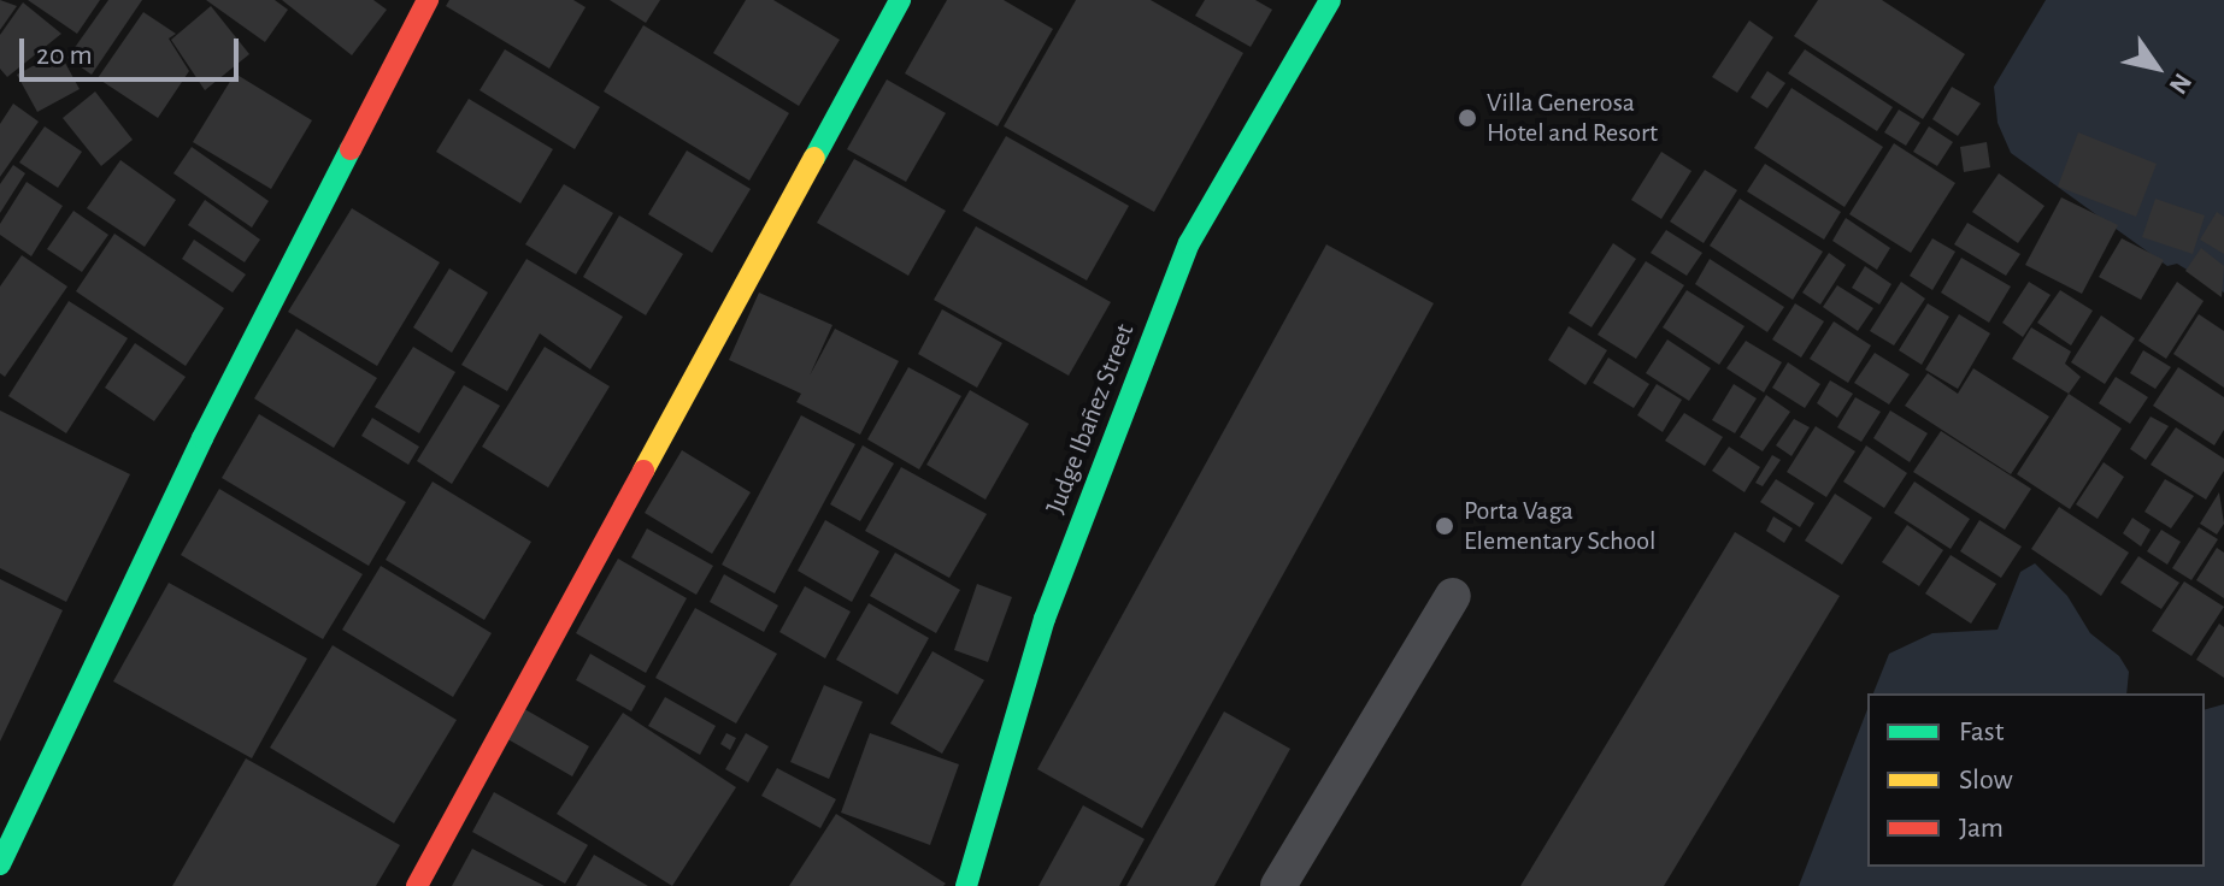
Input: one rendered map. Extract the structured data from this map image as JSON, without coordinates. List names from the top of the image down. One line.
{"streets":{"street":["Judge Ibañez Street"]},"places":["Villa Generosa Hotel and Resort","Porta Vaga Elementary School"],"legend":["Fast","Slow","Jam"],"scale_bar":"20 m","north":"bottom right"}
